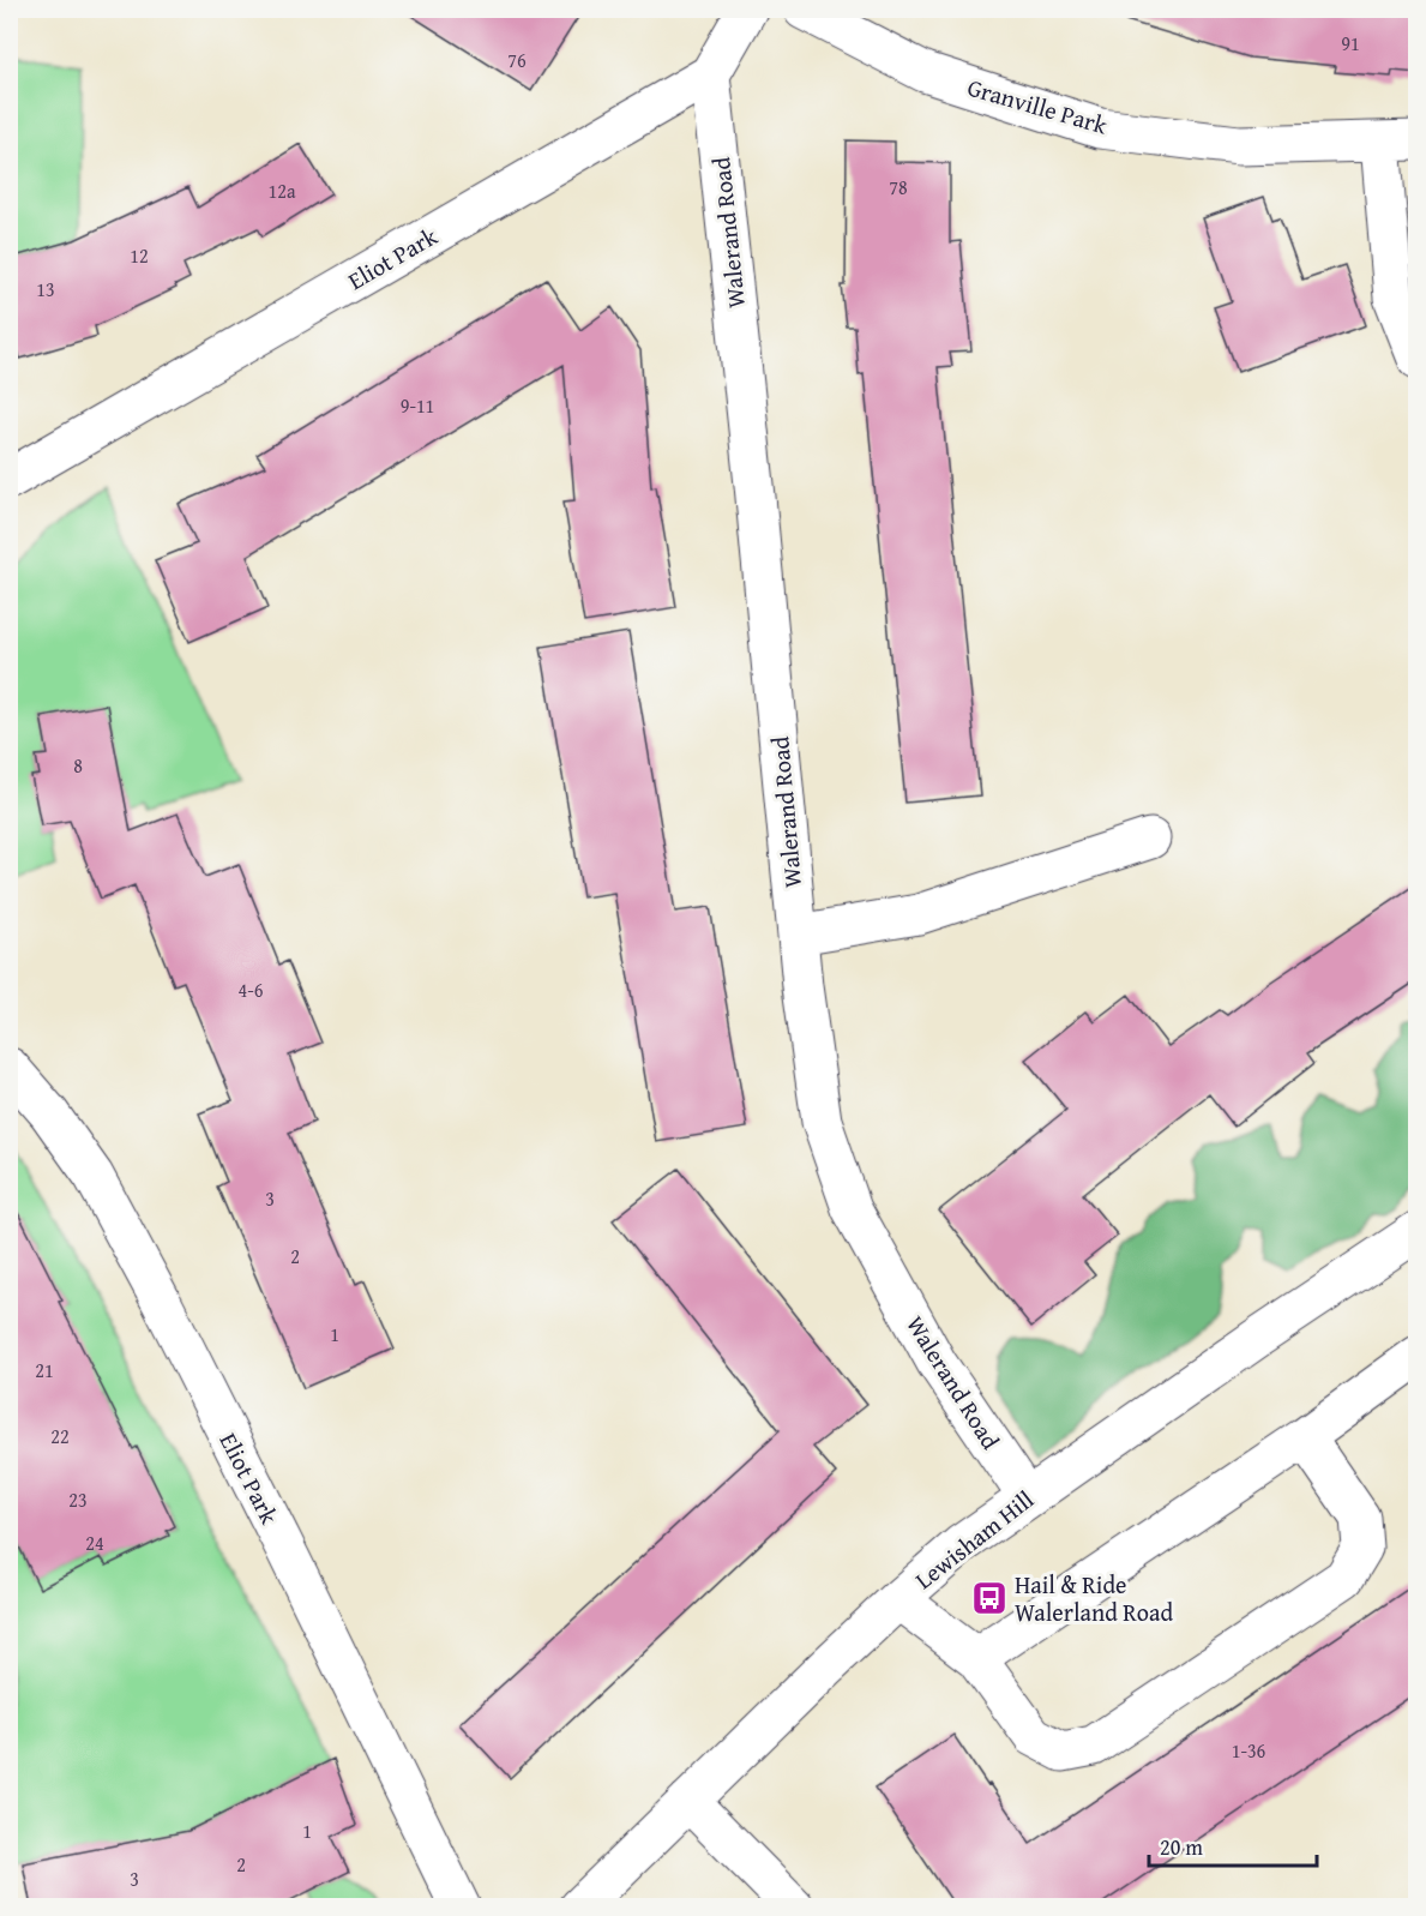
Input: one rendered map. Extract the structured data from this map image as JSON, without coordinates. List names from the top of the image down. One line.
{"streets":{"street":["Granville Park","Walerand Road","Eliot Park","Lewisham Hill"]},"crossings":[["Walerand Road","Eliot Park"],["Walerand Road","Lewisham Hill"]],"places":{"bus stop":["Hail & Ride Walerland Road"]},"house_numbers":["91","76","78","12a","12","13","9-11","8","4-6","3","2","1","21","22","23","24","1-36","1","2","3"],"scale_bar":"20 m"}
